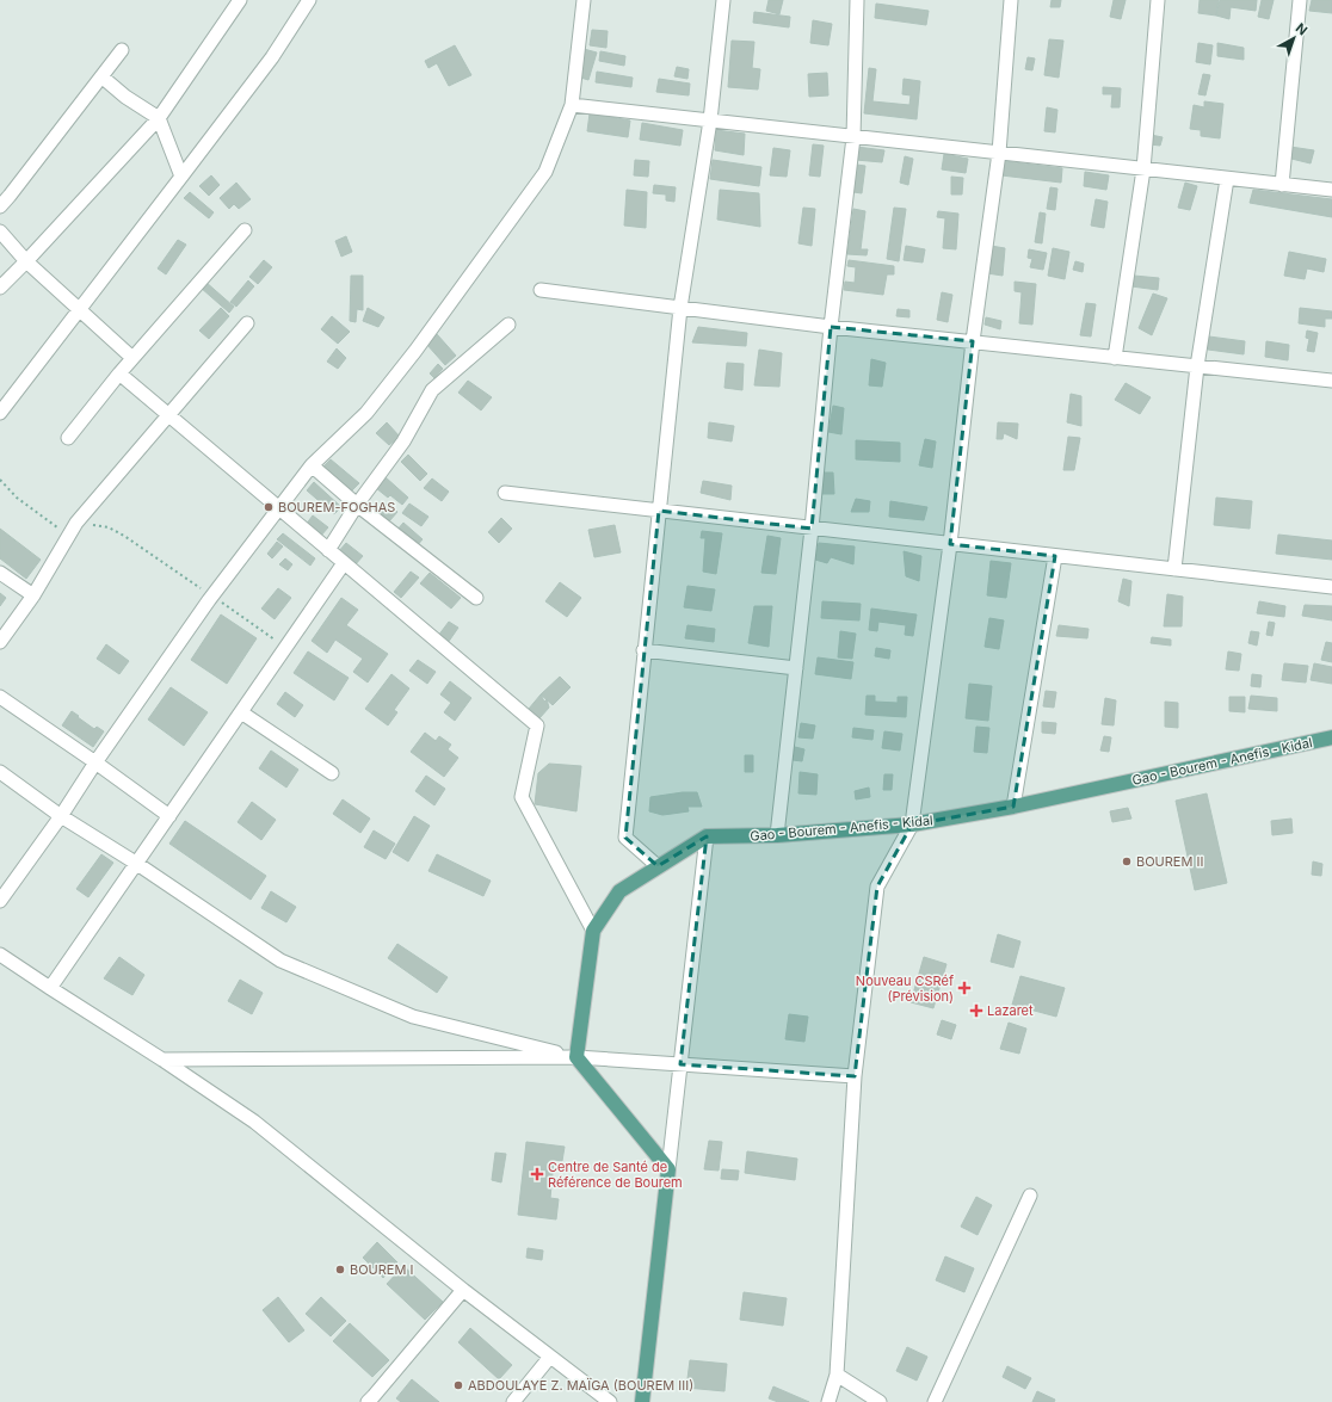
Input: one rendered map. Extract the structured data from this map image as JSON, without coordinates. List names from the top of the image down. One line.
{"streets":{"main road":["Gao - Bourem - Anefis - Kidal"]},"places":{"other":["BOUREM-FOGHAS","BOUREM II","BOUREM I","ABDOULAYE Z. MAÏGA (BOUREM III)"],"health":["Nouveau CSRéf (Prévision)","Lazaret","Centre de Santé de Référence de Bourem"]},"north":"top right"}
